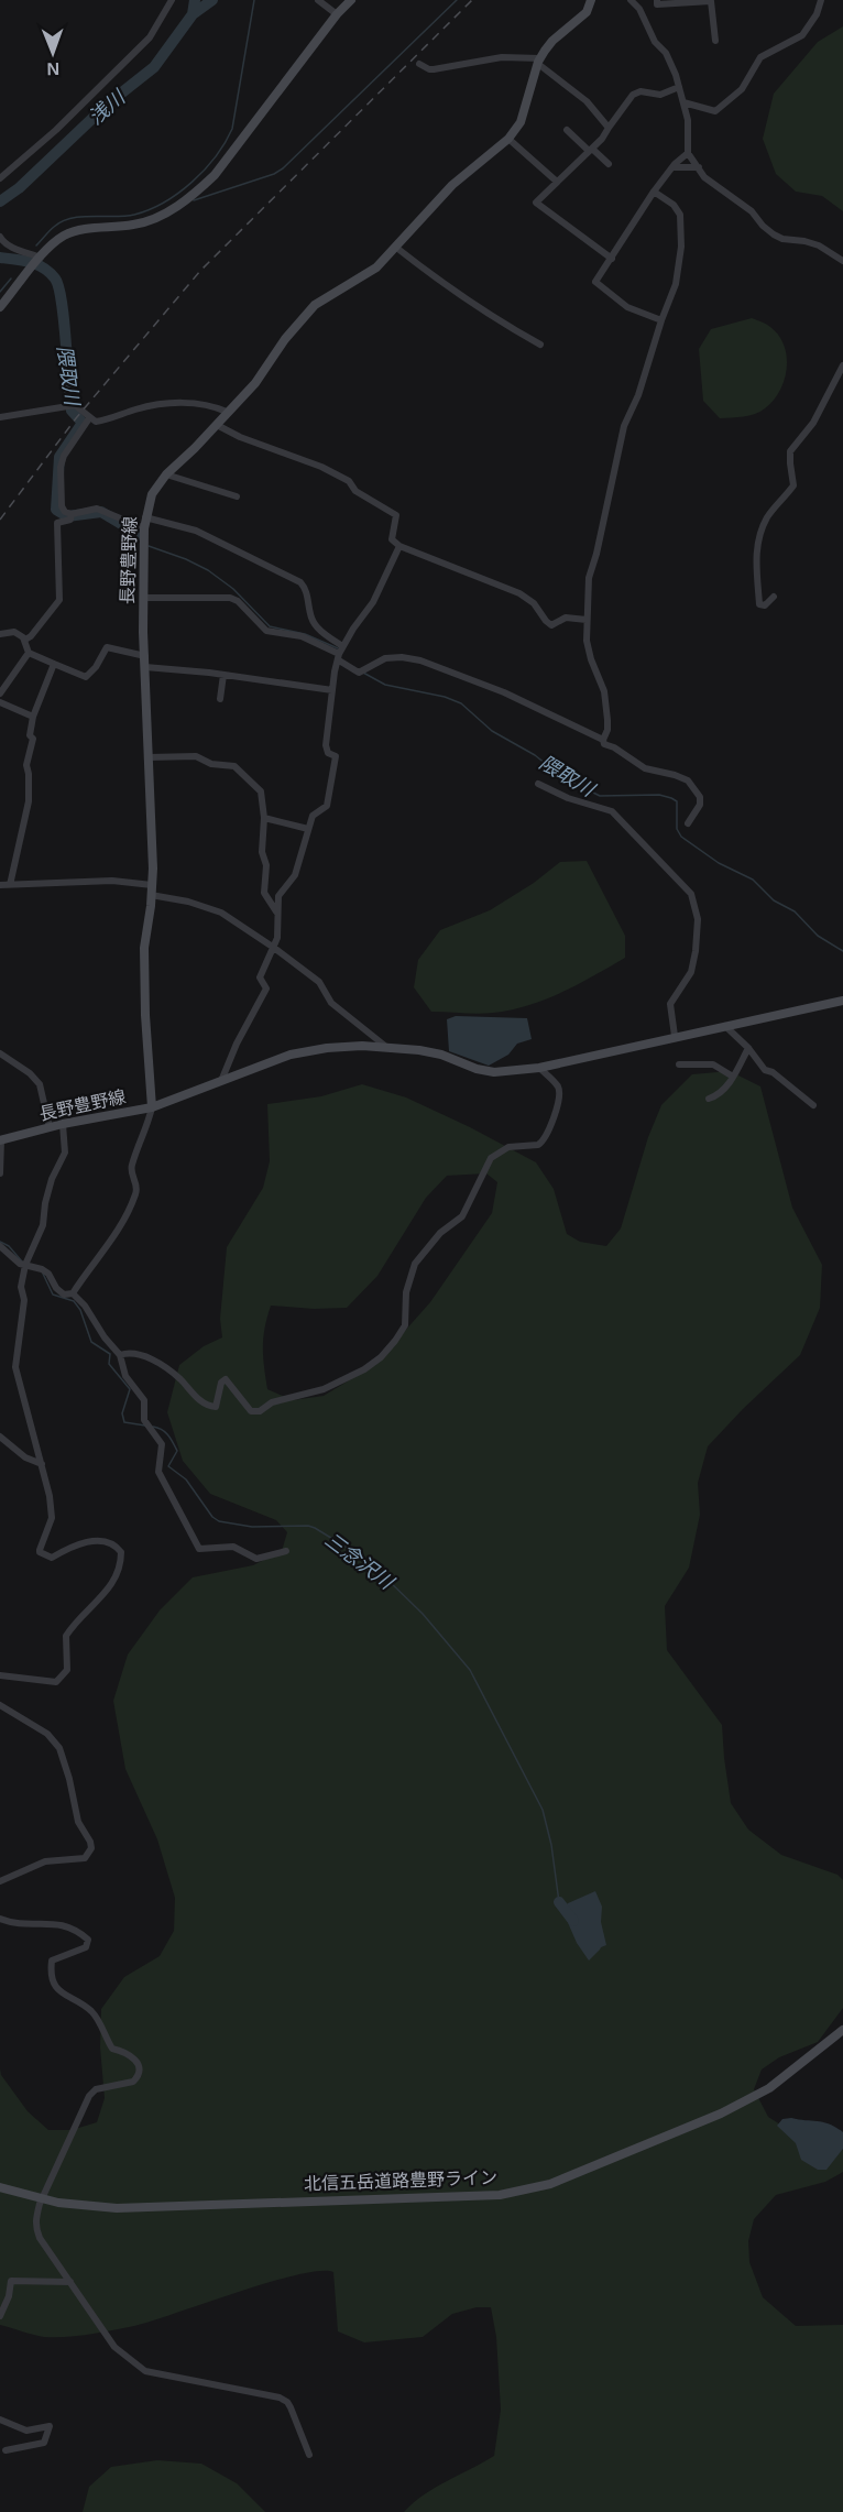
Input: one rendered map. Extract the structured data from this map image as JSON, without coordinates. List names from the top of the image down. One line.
{"streets":{"street":["長野豊野線","北信五岳道路豊野ライン"]},"water":["浅川","隈取川","三念沢川"],"north":"bottom"}
